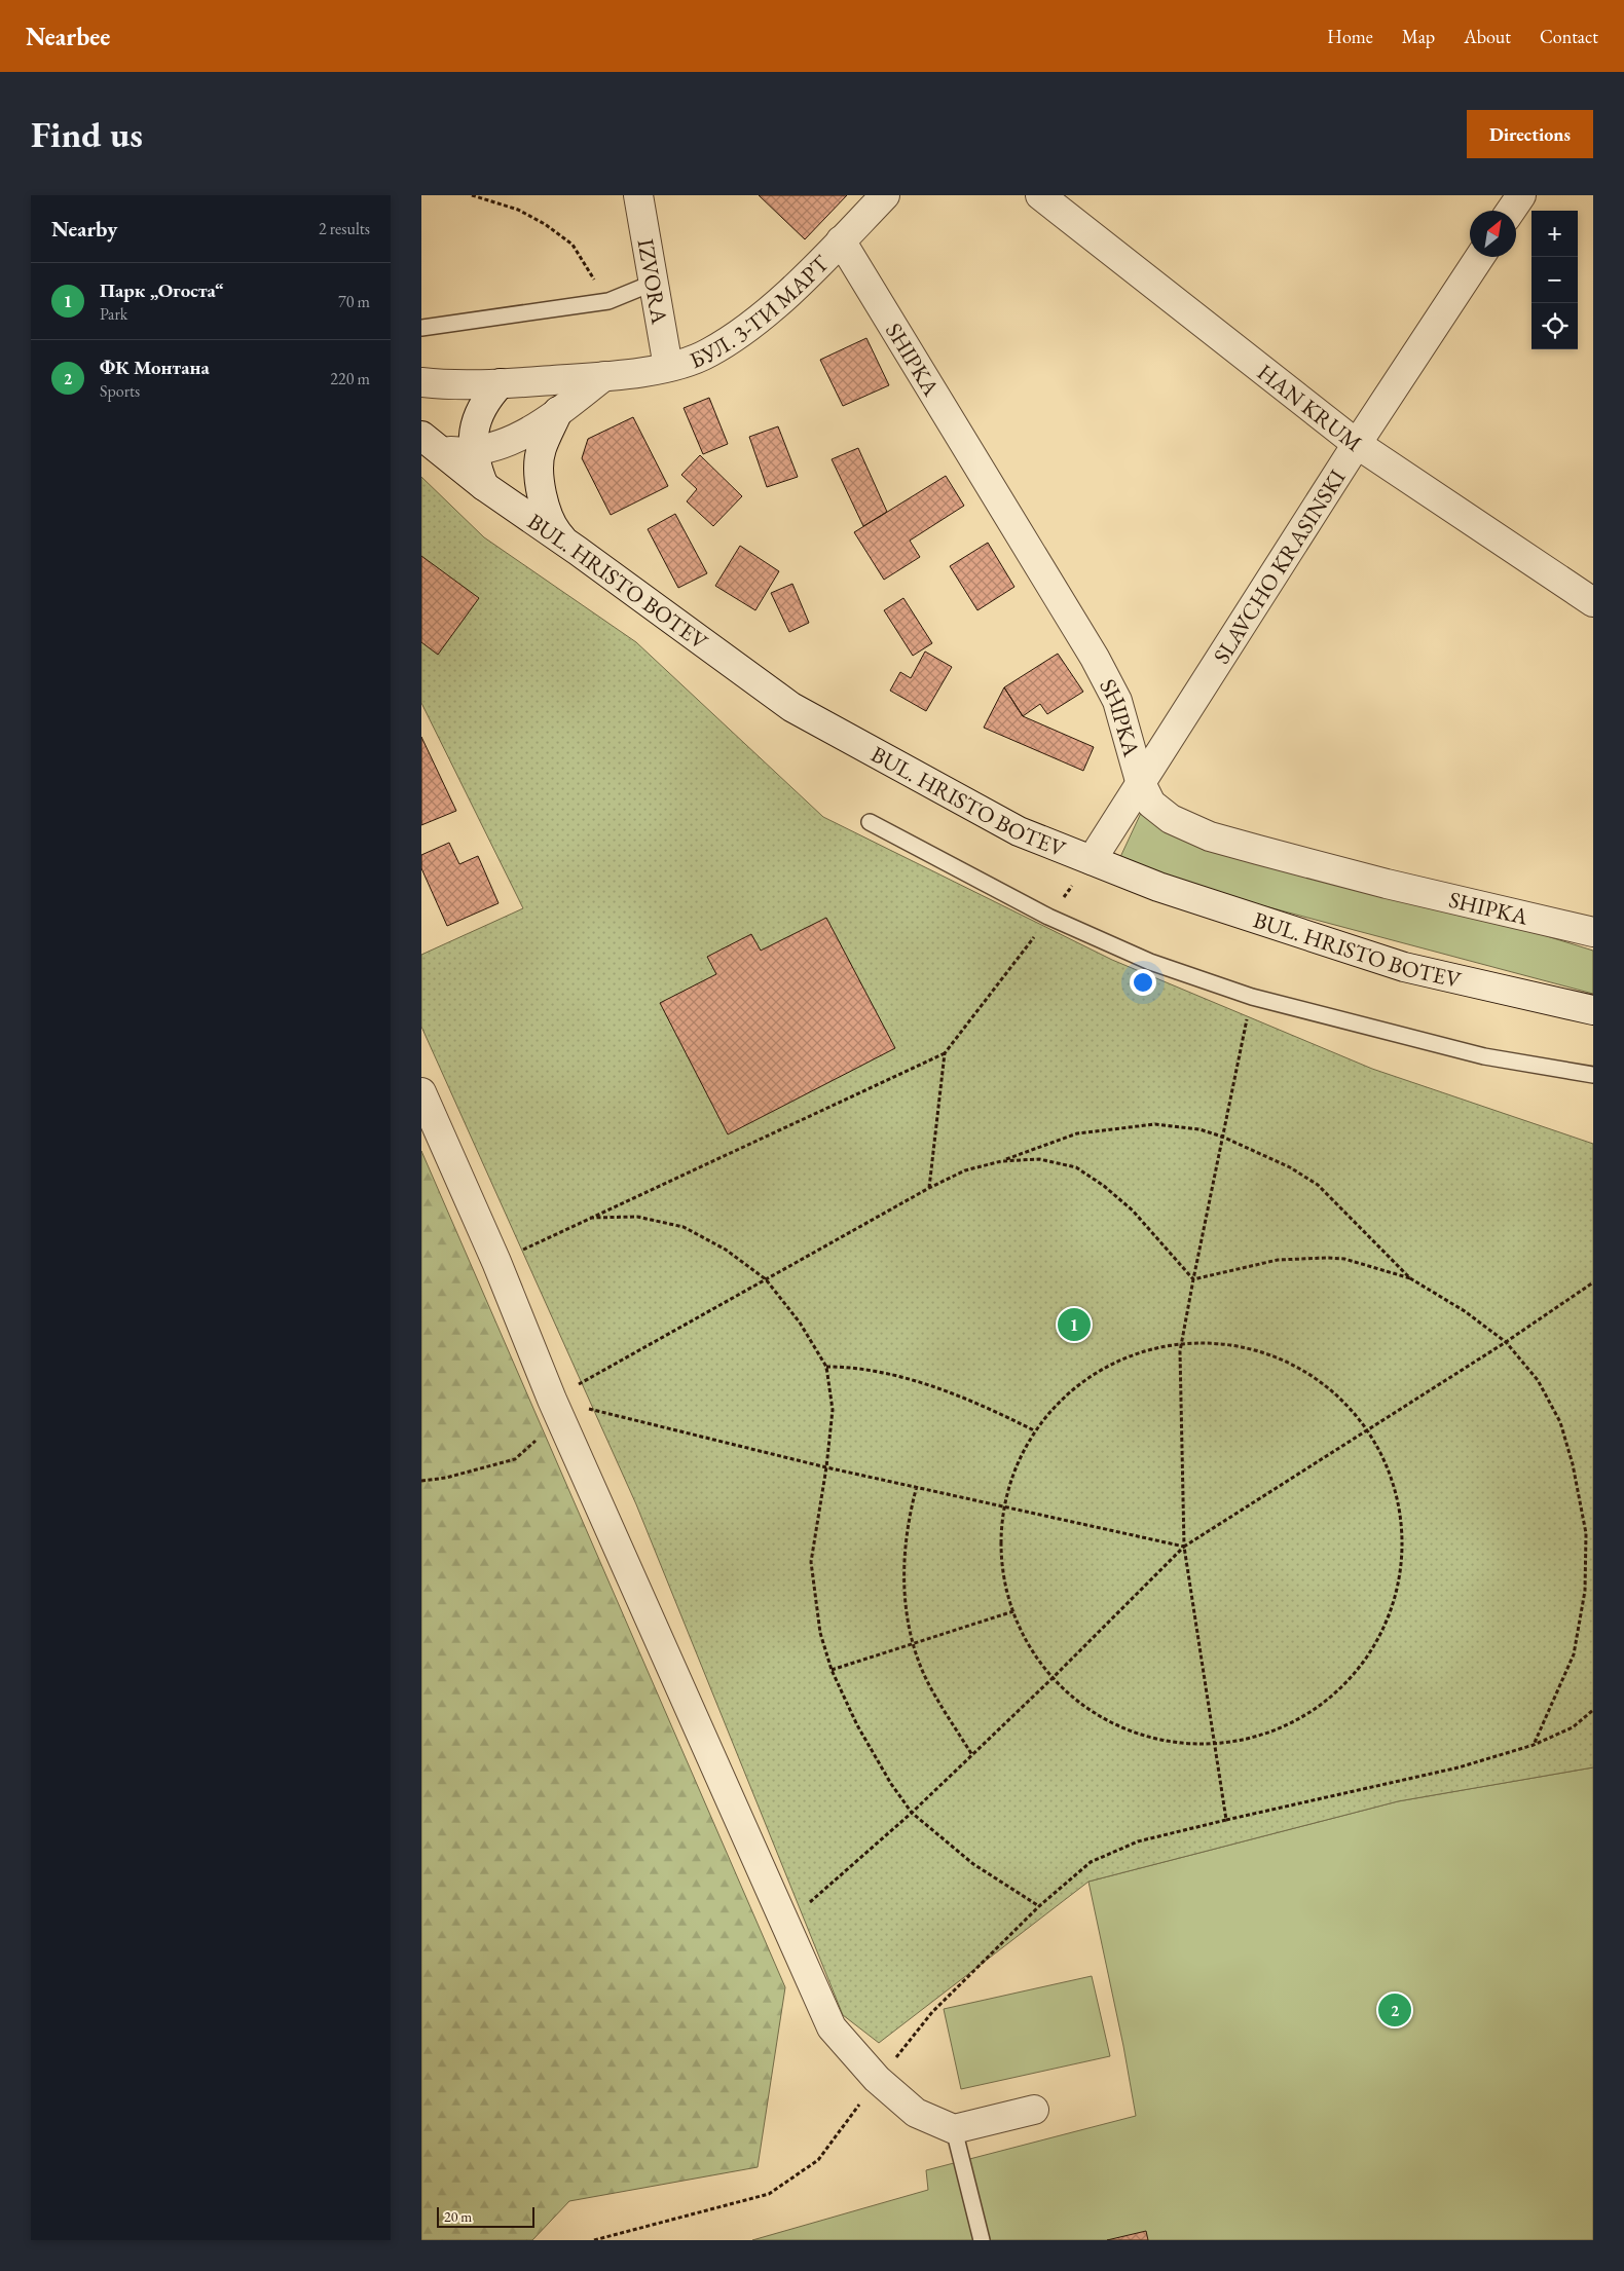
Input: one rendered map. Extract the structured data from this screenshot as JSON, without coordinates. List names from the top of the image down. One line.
{"streets":{"street":["IZVORA","БУЛ. 3-ТИ МАРТ","SHIPKA","HAN KRUM","SLAVCHO KRASINSKI","BUL. HRISTO BOTEV"]},"crossings":[["IZVORA","БУЛ. 3-ТИ МАРТ"],["БУЛ. 3-ТИ МАРТ","SHIPKA"],["БУЛ. 3-ТИ МАРТ","BUL. HRISTO BOTEV"],["SHIPKA","SLAVCHO KRASINSKI"],["HAN KRUM","SLAVCHO KRASINSKI"],["SLAVCHO KRASINSKI","BUL. HRISTO BOTEV"]],"scale_bar":"20 m","north":"top right","page":{"header":"Nearbee","nav":["Home","Map","About","Contact"],"buttons":"Directions","title":"Find us","heading":["Nearby","2 results"],"map_buttons":["+","−"],"list":[{"mark":"1","name":"Парк „Огоста“","note":"Park","value":"70 m"},{"mark":"2","name":"ФК Монтана","note":"Sports","value":"220 m"}],"pins":["1","2"],"scale":"20 m"}}
